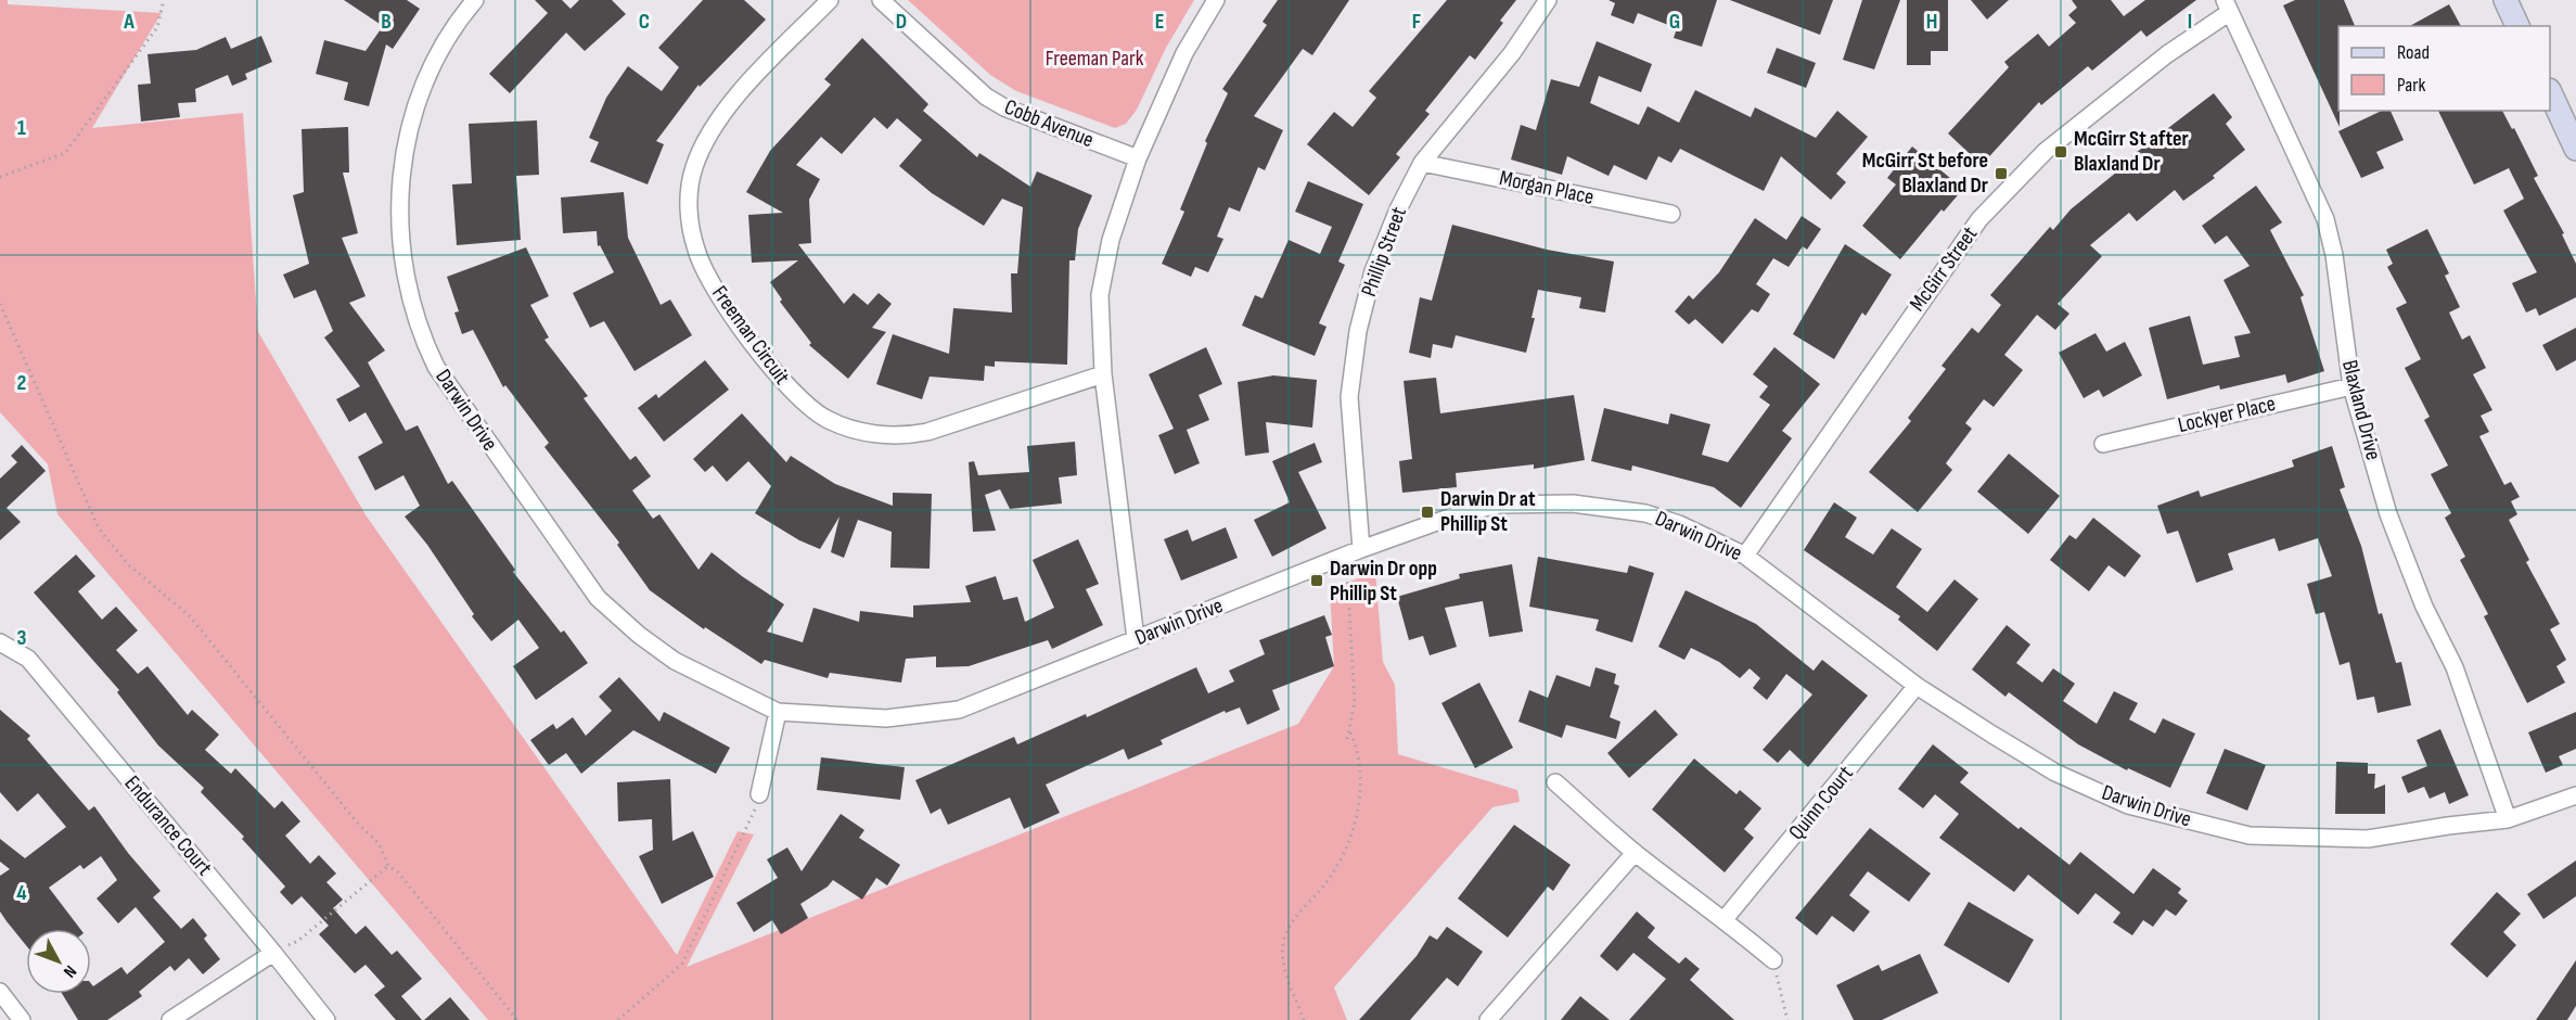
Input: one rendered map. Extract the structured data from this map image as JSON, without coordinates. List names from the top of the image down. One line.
{"streets":{"street":["Cobb Avenue","Morgan Place","Phillip Street","McGirr Street","Freeman Circuit","Darwin Drive","Blaxland Drive","Lockyer Place","Quinn Court","Endurance Court"]},"crossings":[["Morgan Place","Phillip Street"],["Phillip Street","Darwin Drive"],["McGirr Street","Darwin Drive"],["McGirr Street","Blaxland Drive"],["Darwin Drive","Blaxland Drive"],["Darwin Drive","Quinn Court"],["Blaxland Drive","Lockyer Place"]],"parks":["Freeman Park"],"places":{"transit":["McGirr St after Blaxland Dr","McGirr St before Blaxland Dr","Darwin Dr at Phillip St","Darwin Dr opp Phillip St"]},"legend":["Road","Park"],"north":"bottom right","grid":{"columns":["A","B","C","D","E","F","G","H","I"],"rows":["1","2","3","4"]}}
